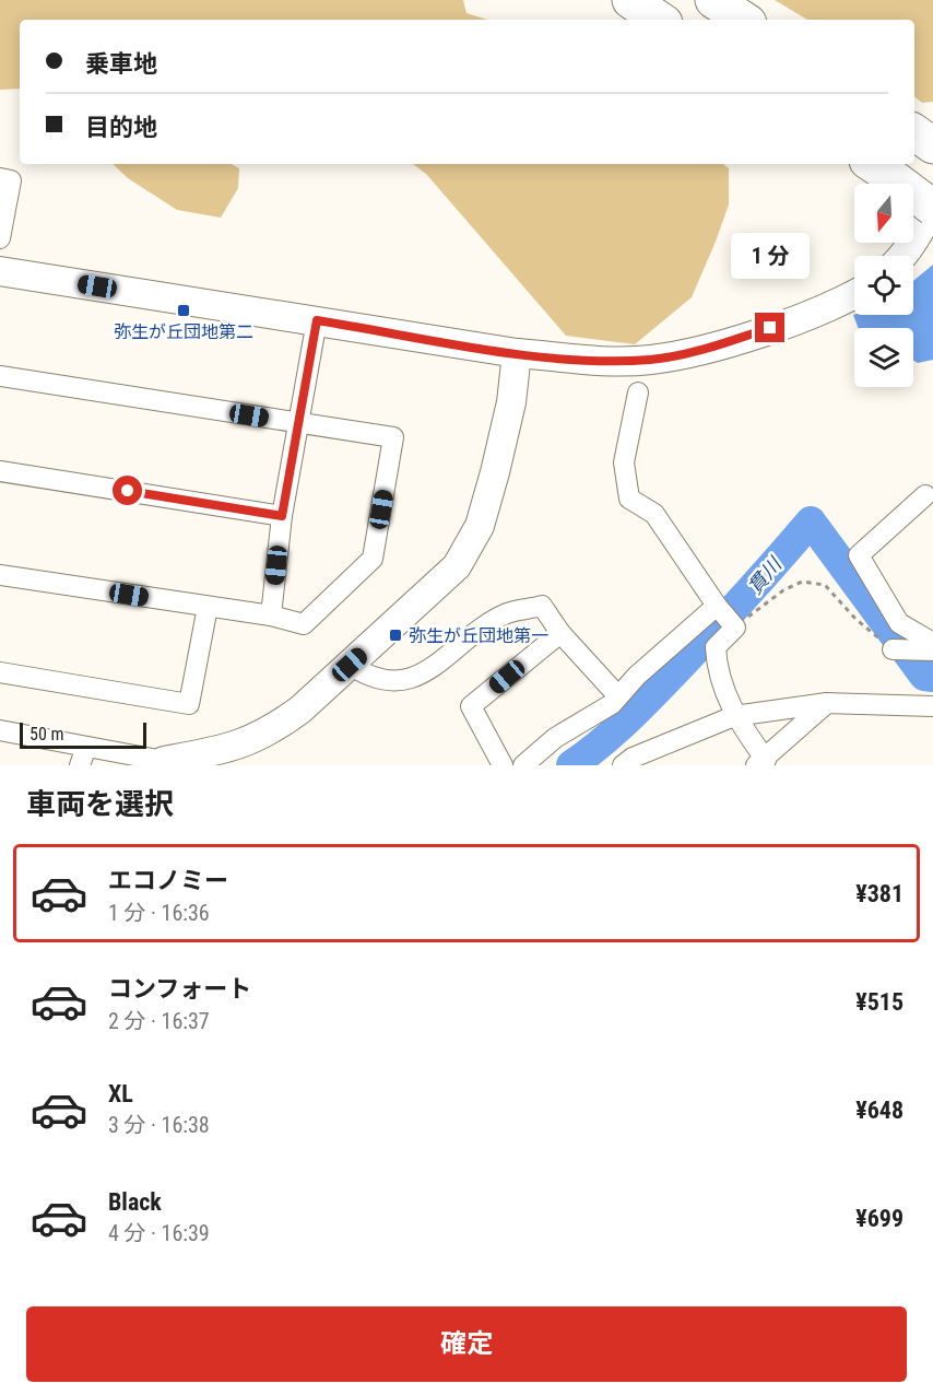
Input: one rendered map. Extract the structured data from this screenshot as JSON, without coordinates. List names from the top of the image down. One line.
{"water":["貫川"],"places":{"transit":["弥生が丘団地第二","弥生が丘団地第一"]},"scale_bar":"50 m","north":"bottom","page":{"banner":["乗車地","目的地"],"bubble":"1 分","scale":"50 m","heading":"車両を選択","list":[{"name":"エコノミー","note":"1 分 · 16:36","value":"¥381"},{"name":"コンフォート","note":"2 分 · 16:37","value":"¥515"},{"name":"XL","note":"3 分 · 16:38","value":"¥648"},{"name":"Black","note":"4 分 · 16:39","value":"¥699"}],"buttons":"確定"}}
